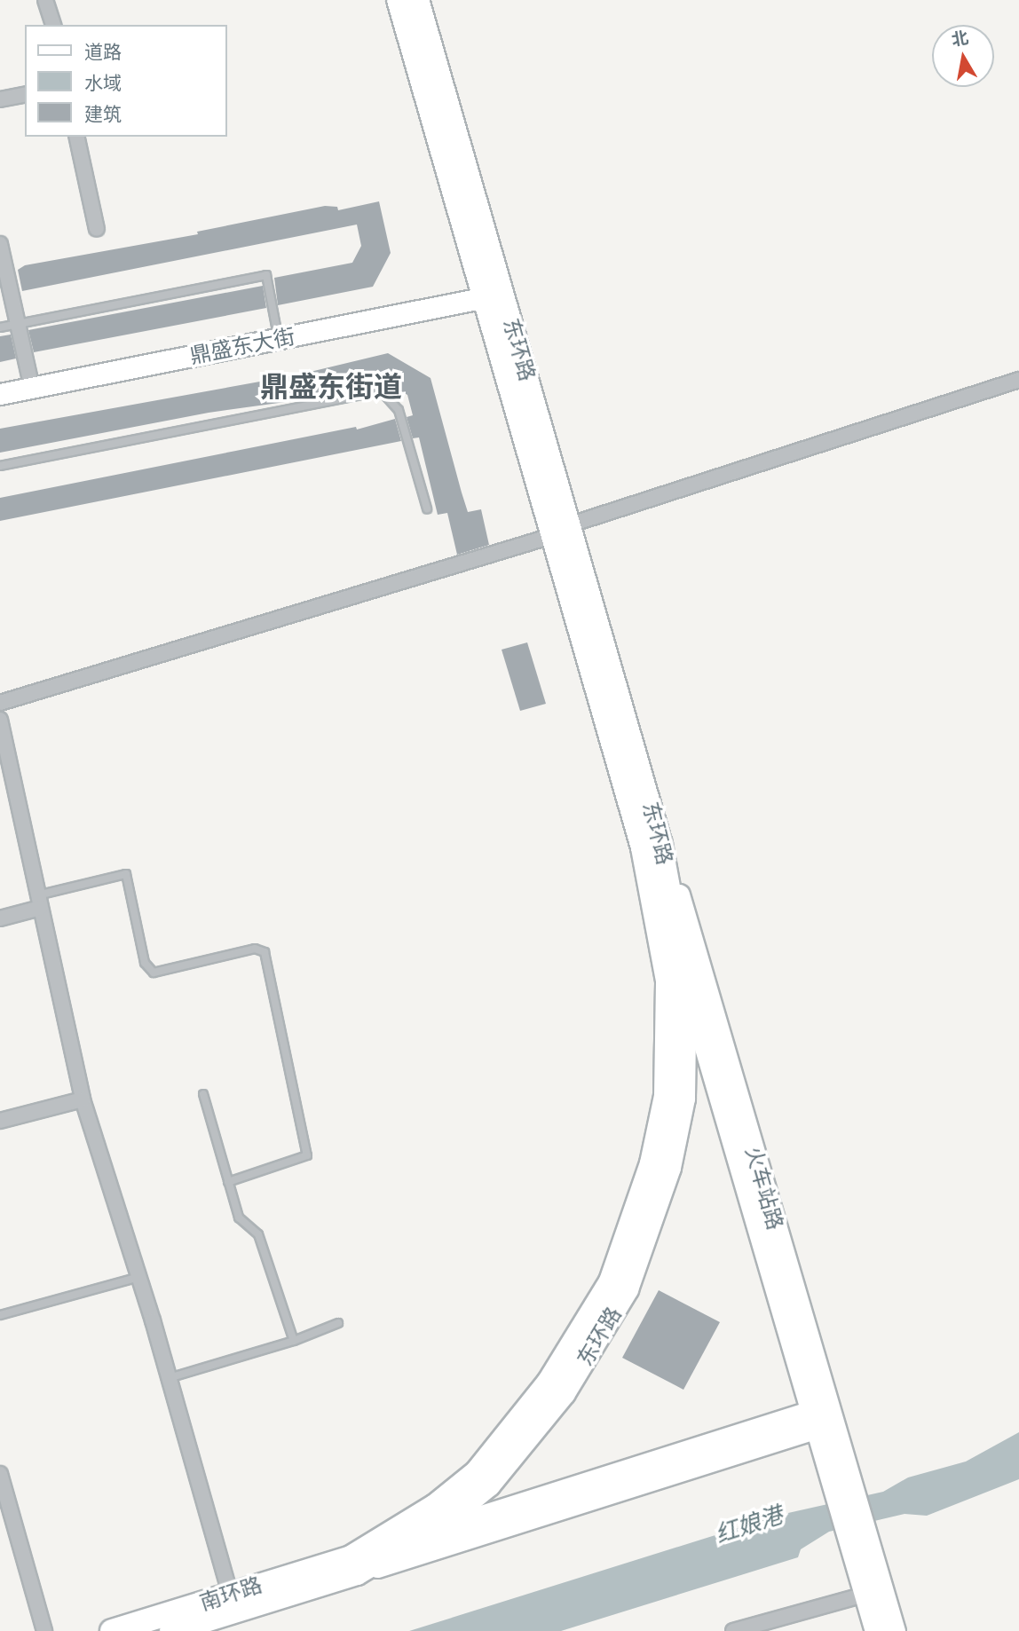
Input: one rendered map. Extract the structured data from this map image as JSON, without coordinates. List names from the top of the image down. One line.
{"streets":{"main road":["鼎盛东大街","东环路","火车站路","南环路"]},"crossings":[["鼎盛东大街","东环路"],["东环路","火车站路"],["东环路","南环路"]],"districts":["鼎盛东街道"],"water":["红娘港"],"legend":["道路","水域","建筑"],"north":"top"}
